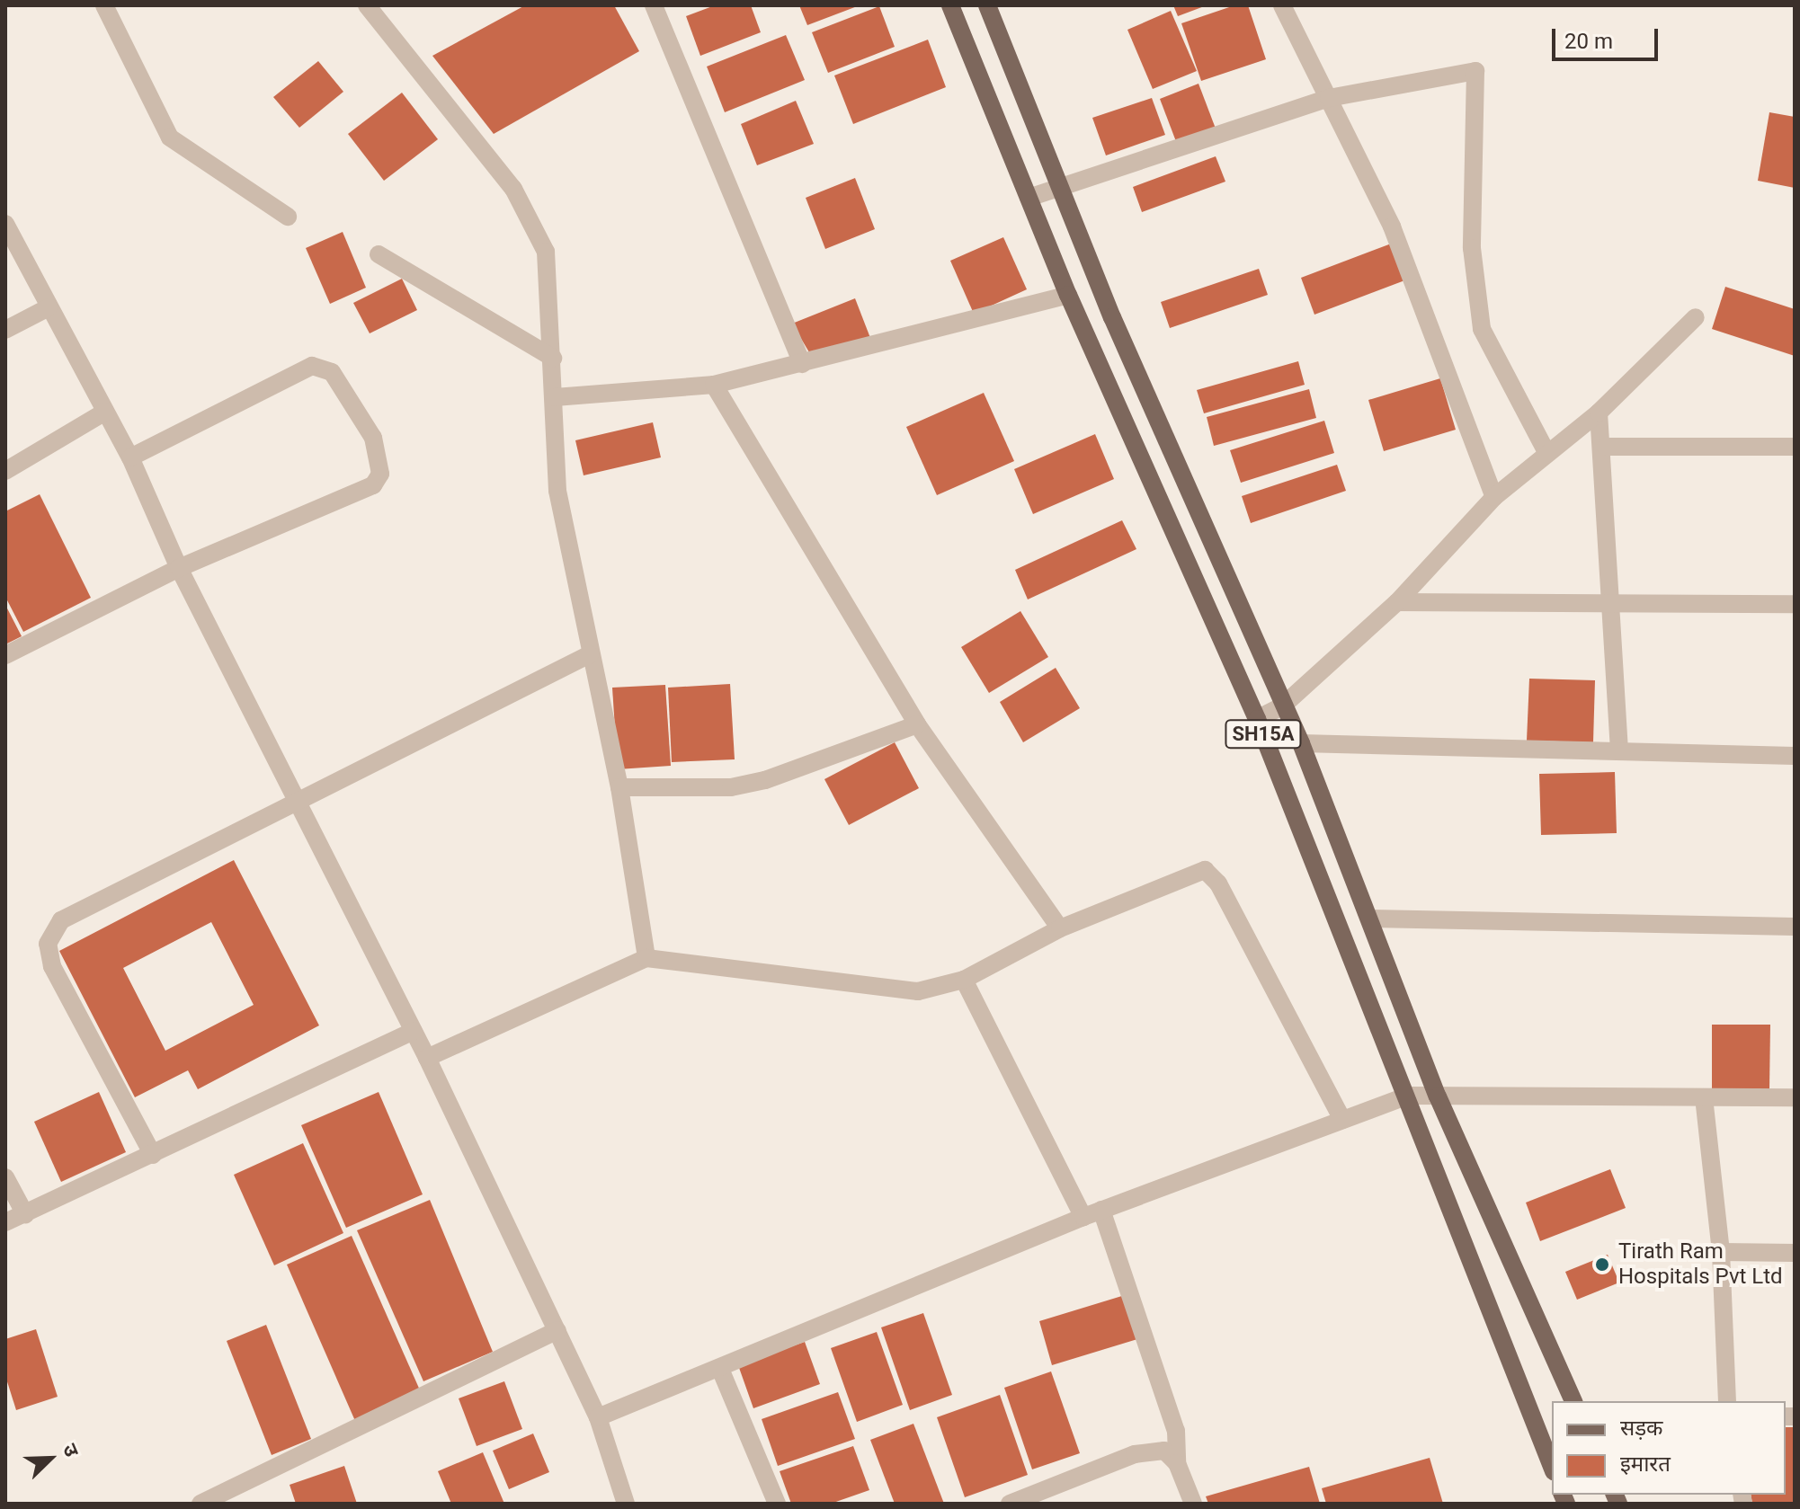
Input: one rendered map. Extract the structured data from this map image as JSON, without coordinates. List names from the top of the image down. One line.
{"streets":{"main road":["SH15A"]},"places":["Tirath Ram Hospitals Pvt Ltd"],"legend":["सड़क","इमारत"],"scale_bar":"20 m","north":"top right"}
